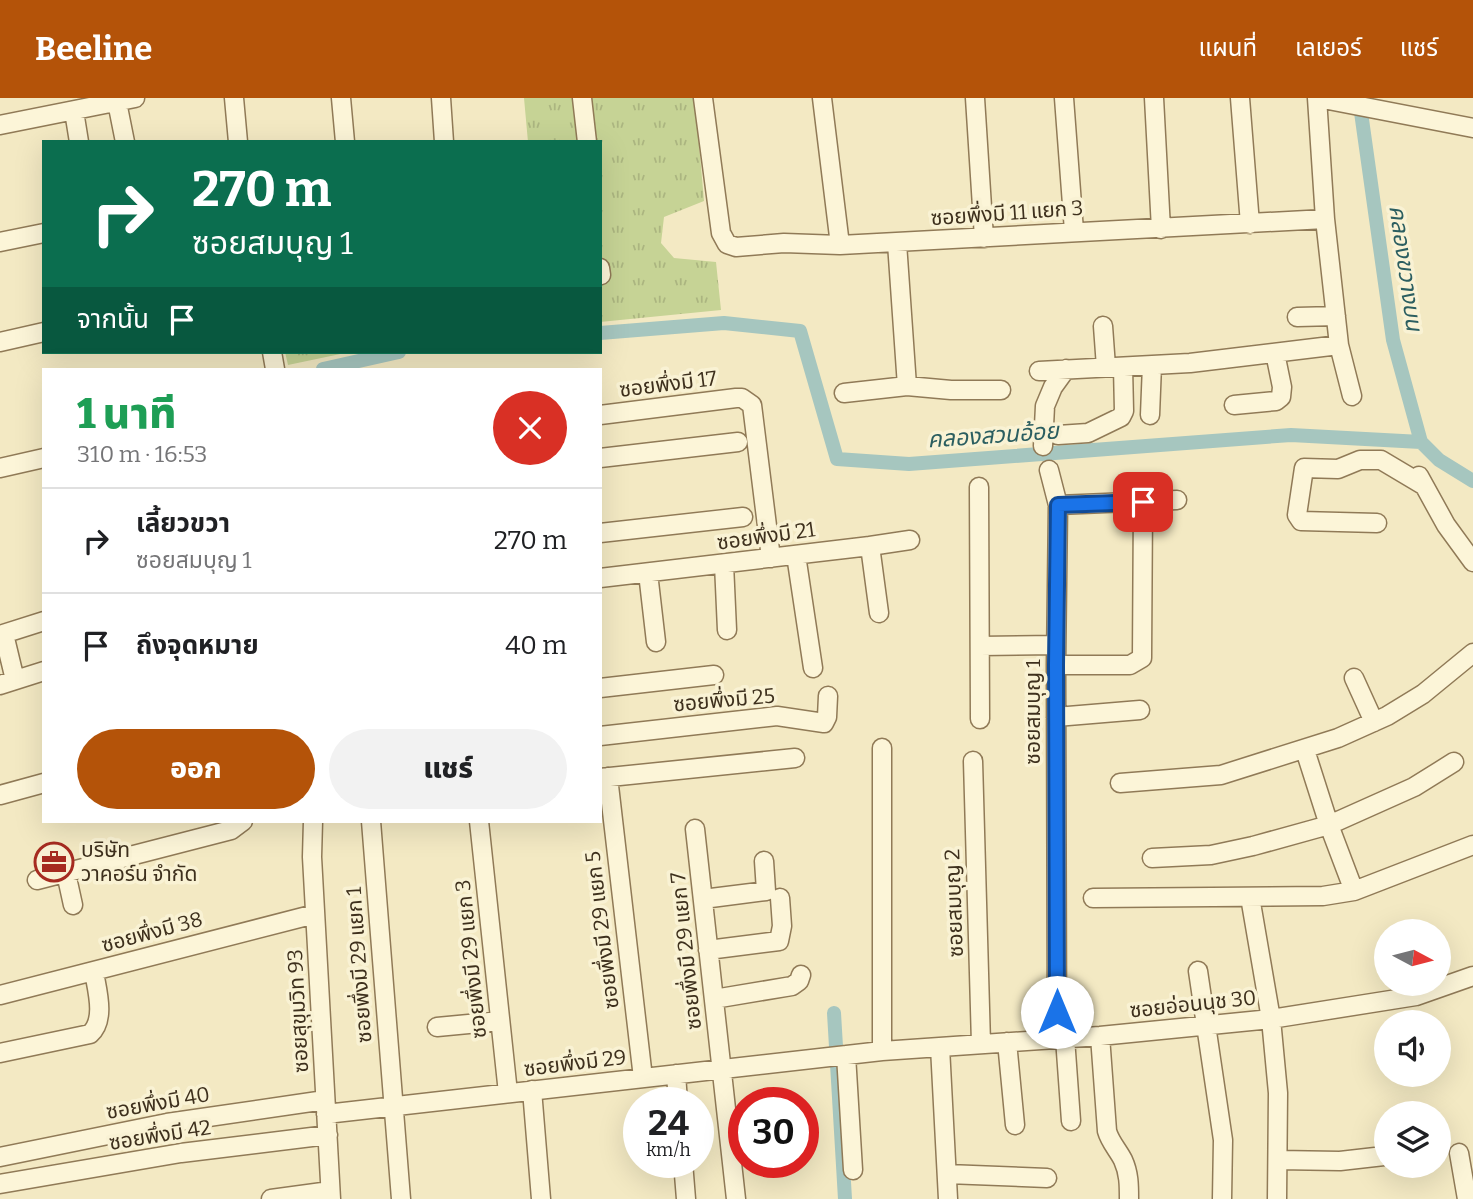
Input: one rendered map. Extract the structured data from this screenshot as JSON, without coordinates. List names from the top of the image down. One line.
{"streets":{"street":["ซอยพึ่งมี 11 แยก 3","ซอยพึ่งมี 17","ซอยพึ่งมี 21","ซอยพึ่งมี 25","ซอยสมบุญ 1","ซอยสมบุญ 2","ซอยพึ่งมี 29 แยก 5","ซอยพึ่งมี 38","ซอยพึ่งมี 29 แยก 7","ซอยพึ่งมี 29 แยก 3","ซอยพึ่งมี 29 แยก 1","ซอยอ่อนนุช 30","ซอยสุขุมวิท 93","ซอยพึ่งมี 29","ซอยพึ่งมี 40","ซอยพึ่งมี 42"]},"crossings":[["ซอยพึ่งมี 17","ซอยพึ่งมี 21"],["ซอยสมบุญ 1","ซอยอ่อนนุช 30"],["ซอยสมบุญ 2","ซอยอ่อนนุช 30"],["ซอยพึ่งมี 29 แยก 5","ซอยพึ่งมี 29"],["ซอยพึ่งมี 38","ซอยสุขุมวิท 93"],["ซอยพึ่งมี 29 แยก 7","ซอยพึ่งมี 29"],["ซอยพึ่งมี 29 แยก 3","ซอยพึ่งมี 29"],["ซอยพึ่งมี 29 แยก 1","ซอยพึ่งมี 29"],["ซอยอ่อนนุช 30","ซอยพึ่งมี 29"],["ซอยสุขุมวิท 93","ซอยพึ่งมี 29"],["ซอยสุขุมวิท 93","ซอยพึ่งมี 40"],["ซอยสุขุมวิท 93","ซอยพึ่งมี 42"],["ซอยพึ่งมี 29","ซอยพึ่งมี 40"]],"water":["คลองขวางบน","คลองสวนอ้อย"],"places":{"office":["บริษัท วาคอร์น จำกัด"]},"north":"right","page":{"header":"Beeline","nav":["แผนที่","เลเยอร์","แชร์"],"turn":["270 m","ซอยสมบุญ 1"],"then":"จากนั้น","heading":["1 นาที","310 m · 16:53"],"list":[{"name":"เลี้ยวขวา","note":"ซอยสมบุญ 1","value":"270 m"},{"name":"ถึงจุดหมาย","value":"40 m"}],"buttons":["ออก","แชร์"],"speed":"24 km/h","limit":"30"}}
